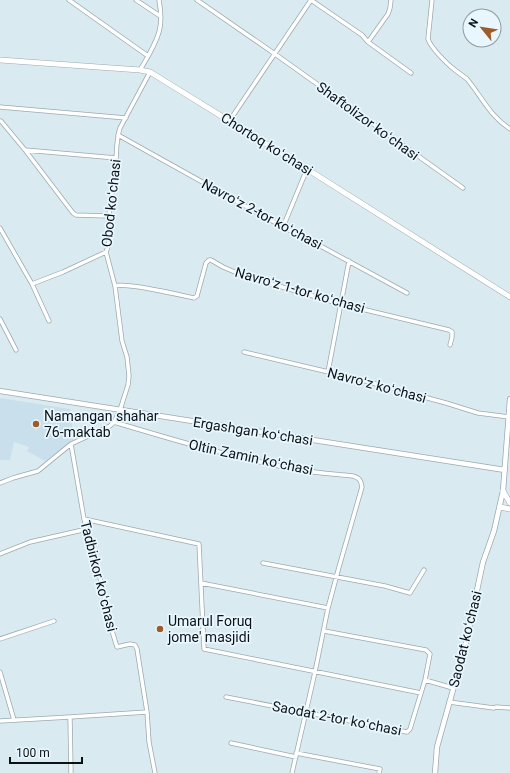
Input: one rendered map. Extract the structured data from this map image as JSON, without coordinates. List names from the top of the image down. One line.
{"streets":{"main road":["Chortoq koʻchasi"],"street":["Shaftolizor koʻchasi","Obod koʻchasi","Navroʻz 2-tor koʻchasi","Navroʻz 1-tor koʻchasi","Navroʻz koʻchasi","Ergashgan koʻchasi","Oltin Zamin koʻchasi","Tadbirkor koʻchasi","Saodat koʻchasi","Saodat 2-tor koʻchasi"]},"crossings":[["Chortoq koʻchasi","Obod koʻchasi"],["Obod koʻchasi","Navroʻz 2-tor koʻchasi"],["Obod koʻchasi","Navroʻz 1-tor koʻchasi"],["Obod koʻchasi","Ergashgan koʻchasi"],["Navroʻz koʻchasi","Saodat koʻchasi"],["Ergashgan koʻchasi","Saodat koʻchasi"]],"places":["Namangan shahar 76-maktab","Umarul Foruq jome' masjidi"],"scale_bar":"100 m","north":"top left"}
